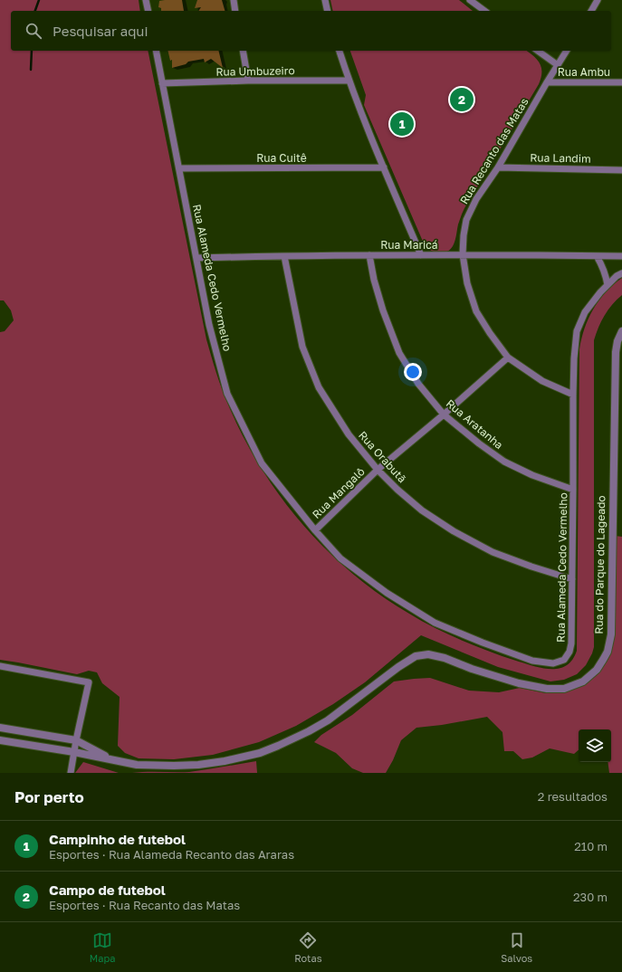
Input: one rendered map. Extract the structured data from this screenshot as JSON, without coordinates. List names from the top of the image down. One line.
{"streets":{"street":["Rua Umbuzeiro","Rua Ambu","Rua Recanto das Matas","Rua Cuitê","Rua Landim","Rua Maricá","Rua Alameda Cedo Vermelho","Rua Aratanha","Rua Orabutã","Rua Mangalô","Rua do Parque do Lageado"]},"crossings":[["Rua Umbuzeiro","Rua Alameda Cedo Vermelho"],["Rua Ambu","Rua Recanto das Matas"],["Rua Recanto das Matas","Rua Landim"],["Rua Recanto das Matas","Rua Maricá"],["Rua Recanto das Matas","Rua Alameda Cedo Vermelho"],["Rua Recanto das Matas","Rua Mangalô"],["Rua Cuitê","Rua Alameda Cedo Vermelho"],["Rua Maricá","Rua Alameda Cedo Vermelho"],["Rua Maricá","Rua Aratanha"],["Rua Maricá","Rua Orabutã"],["Rua Alameda Cedo Vermelho","Rua Aratanha"],["Rua Alameda Cedo Vermelho","Rua Orabutã"],["Rua Alameda Cedo Vermelho","Rua Mangalô"],["Rua Aratanha","Rua Mangalô"],["Rua Orabutã","Rua Mangalô"]],"page":{"search":"Pesquisar aqui","pins":["2","1"],"heading":["Por perto","2 resultados"],"list":[{"mark":"1","name":"Campinho de futebol","note":"Esportes · Rua Alameda Recanto das Araras","value":"210 m"},{"mark":"2","name":"Campo de futebol","note":"Esportes · Rua Recanto das Matas","value":"230 m"}],"nav":["Mapa","Rotas","Salvos"]}}
